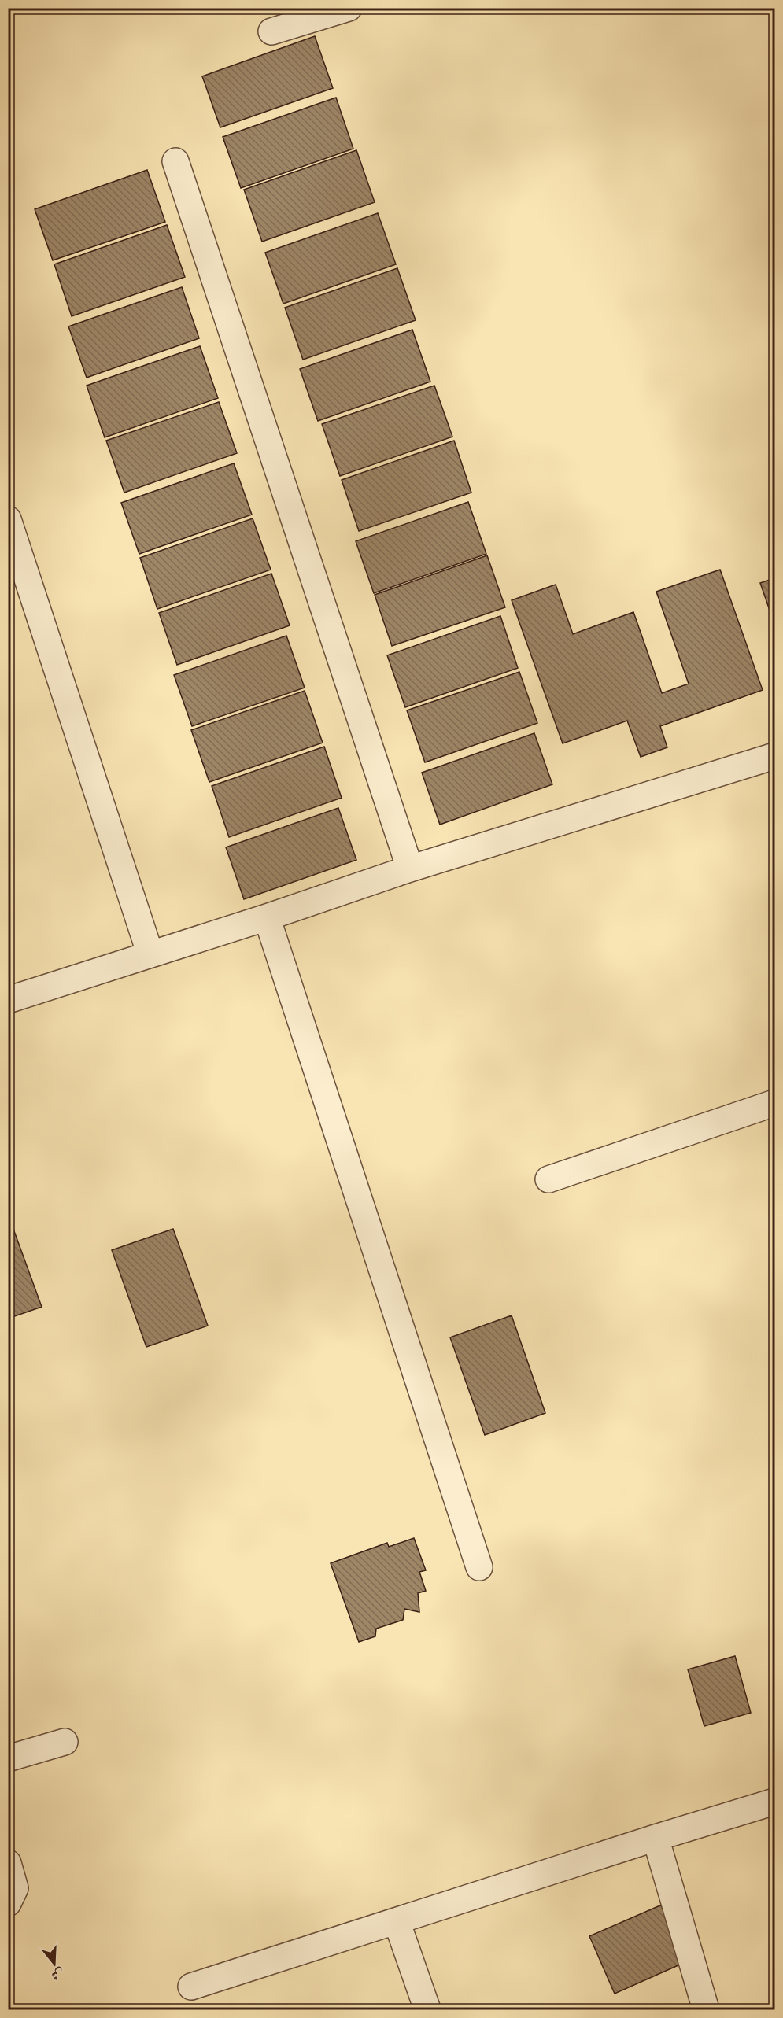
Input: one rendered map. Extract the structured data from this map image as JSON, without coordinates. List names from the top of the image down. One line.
{"north":"bottom"}
